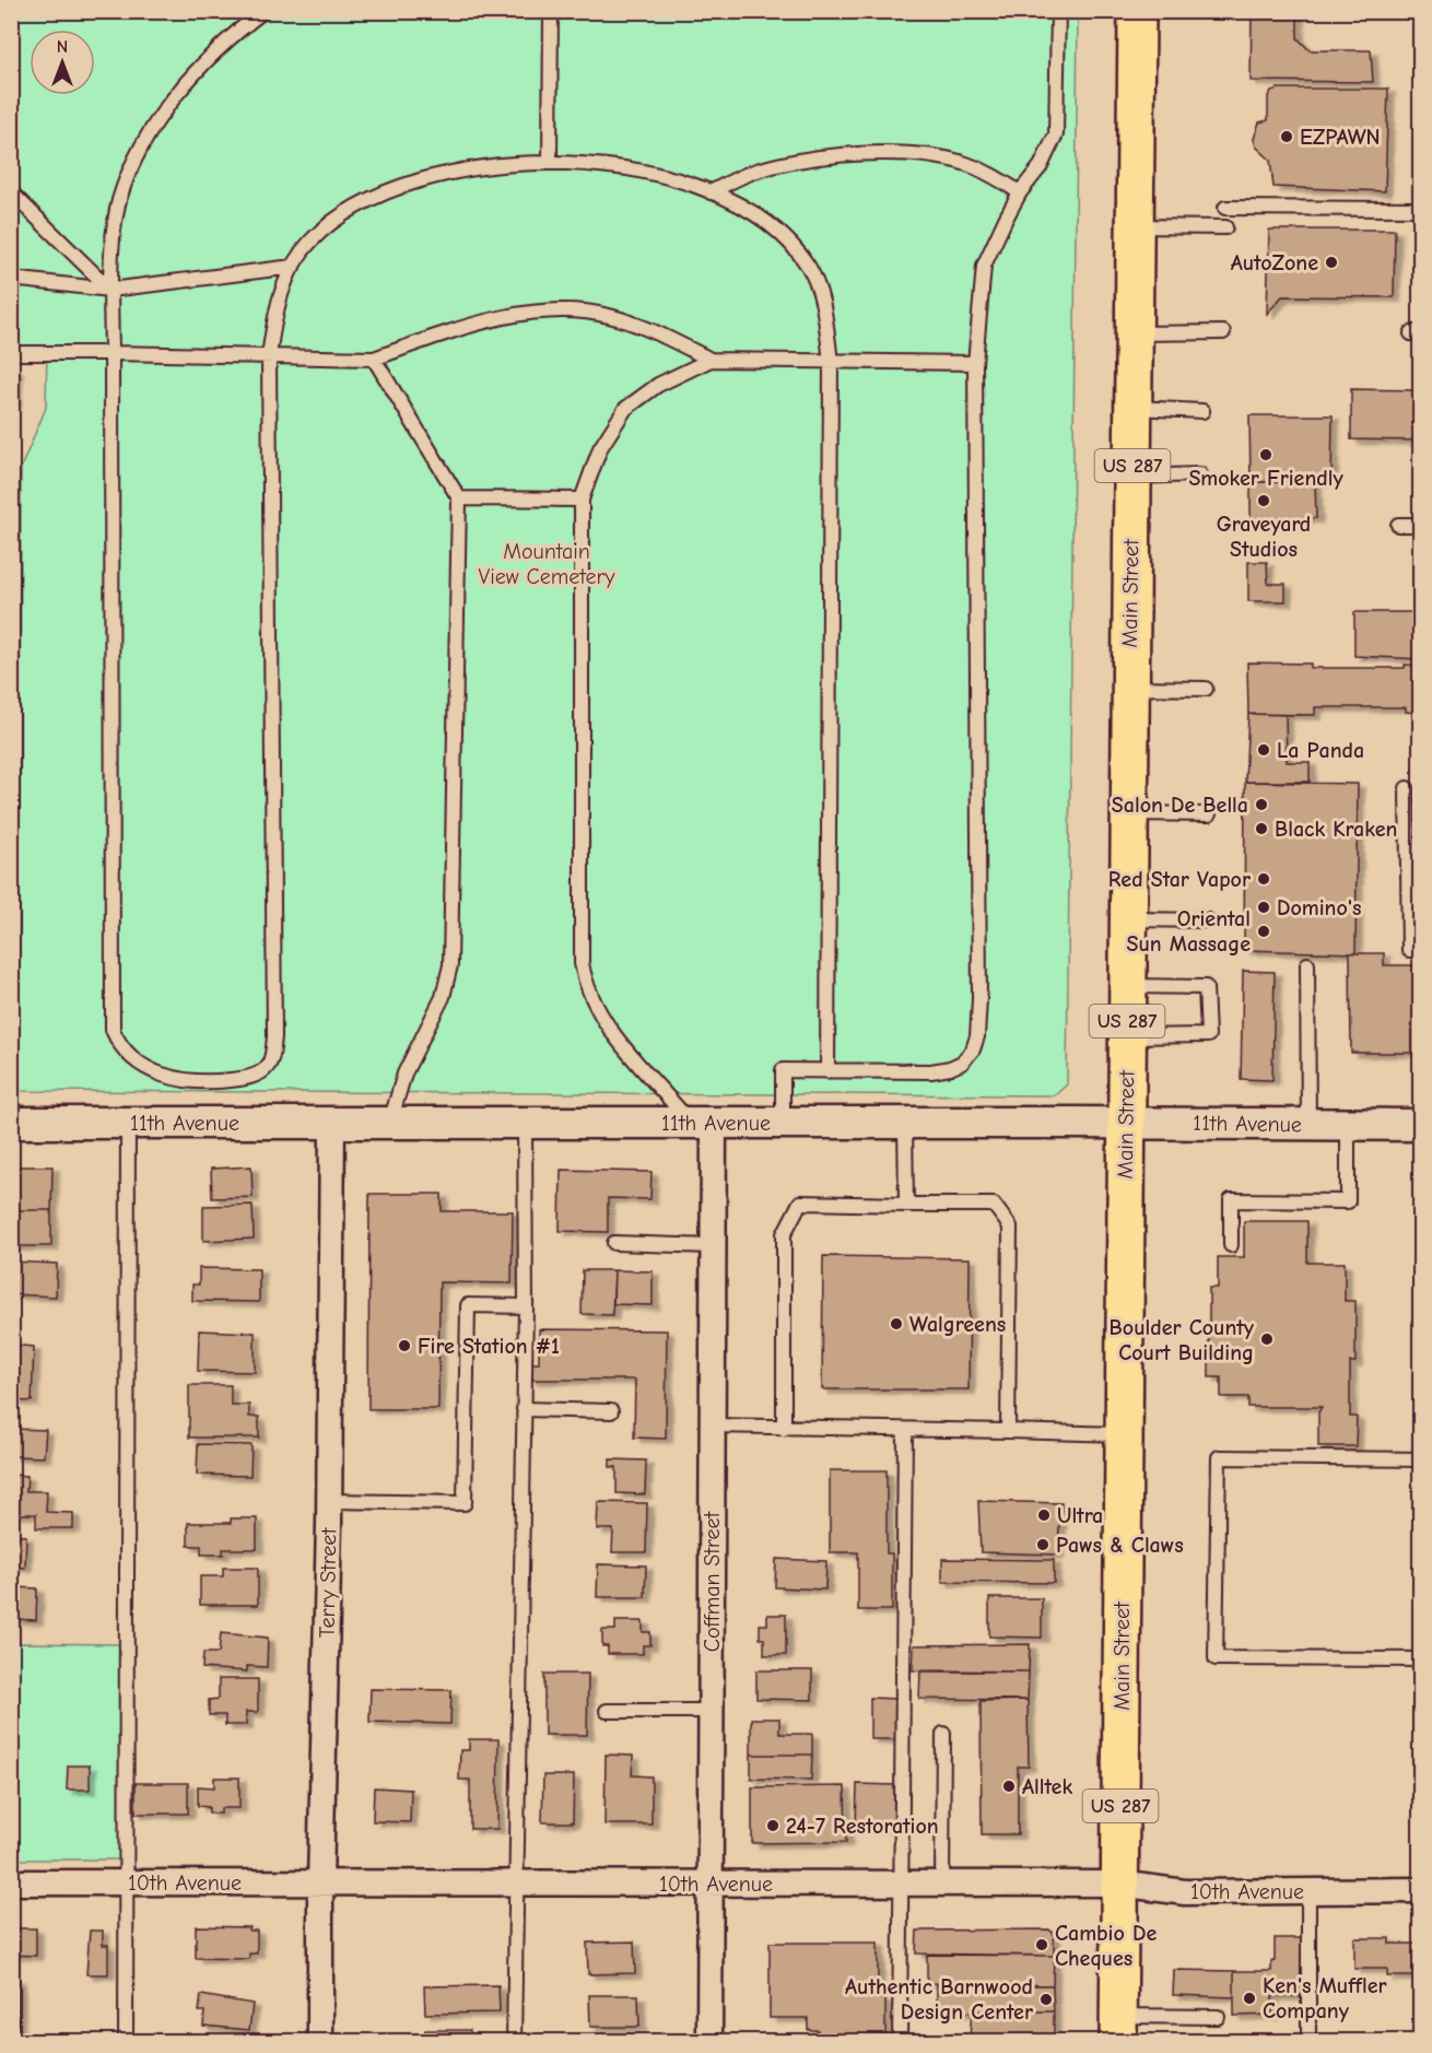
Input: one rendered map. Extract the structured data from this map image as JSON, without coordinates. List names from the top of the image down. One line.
{"streets":{"highway":["US 287","Main Street"],"street":["11th Avenue","Coffman Street","Terry Street","10th Avenue"]},"crossings":[["Main Street","11th Avenue"],["Main Street","10th Avenue"],["11th Avenue","Coffman Street"],["11th Avenue","Terry Street"],["Coffman Street","10th Avenue"],["Terry Street","10th Avenue"]],"parks":["Mountain View Cemetery"],"places":["EZPAWN","AutoZone","Smoker Friendly","Graveyard Studios","La Panda","Salon De Bella","Black Kraken","Red Star Vapor","Domino's","Oriental Sun Massage","Walgreens","Boulder County Court Building","Fire Station #1","Ultra","Paws & Claws","Alltek","24-7 Restoration","Cambio De Cheques","Ken's Muffler Company","Authentic Barnwood Design Center"],"north":"top"}
